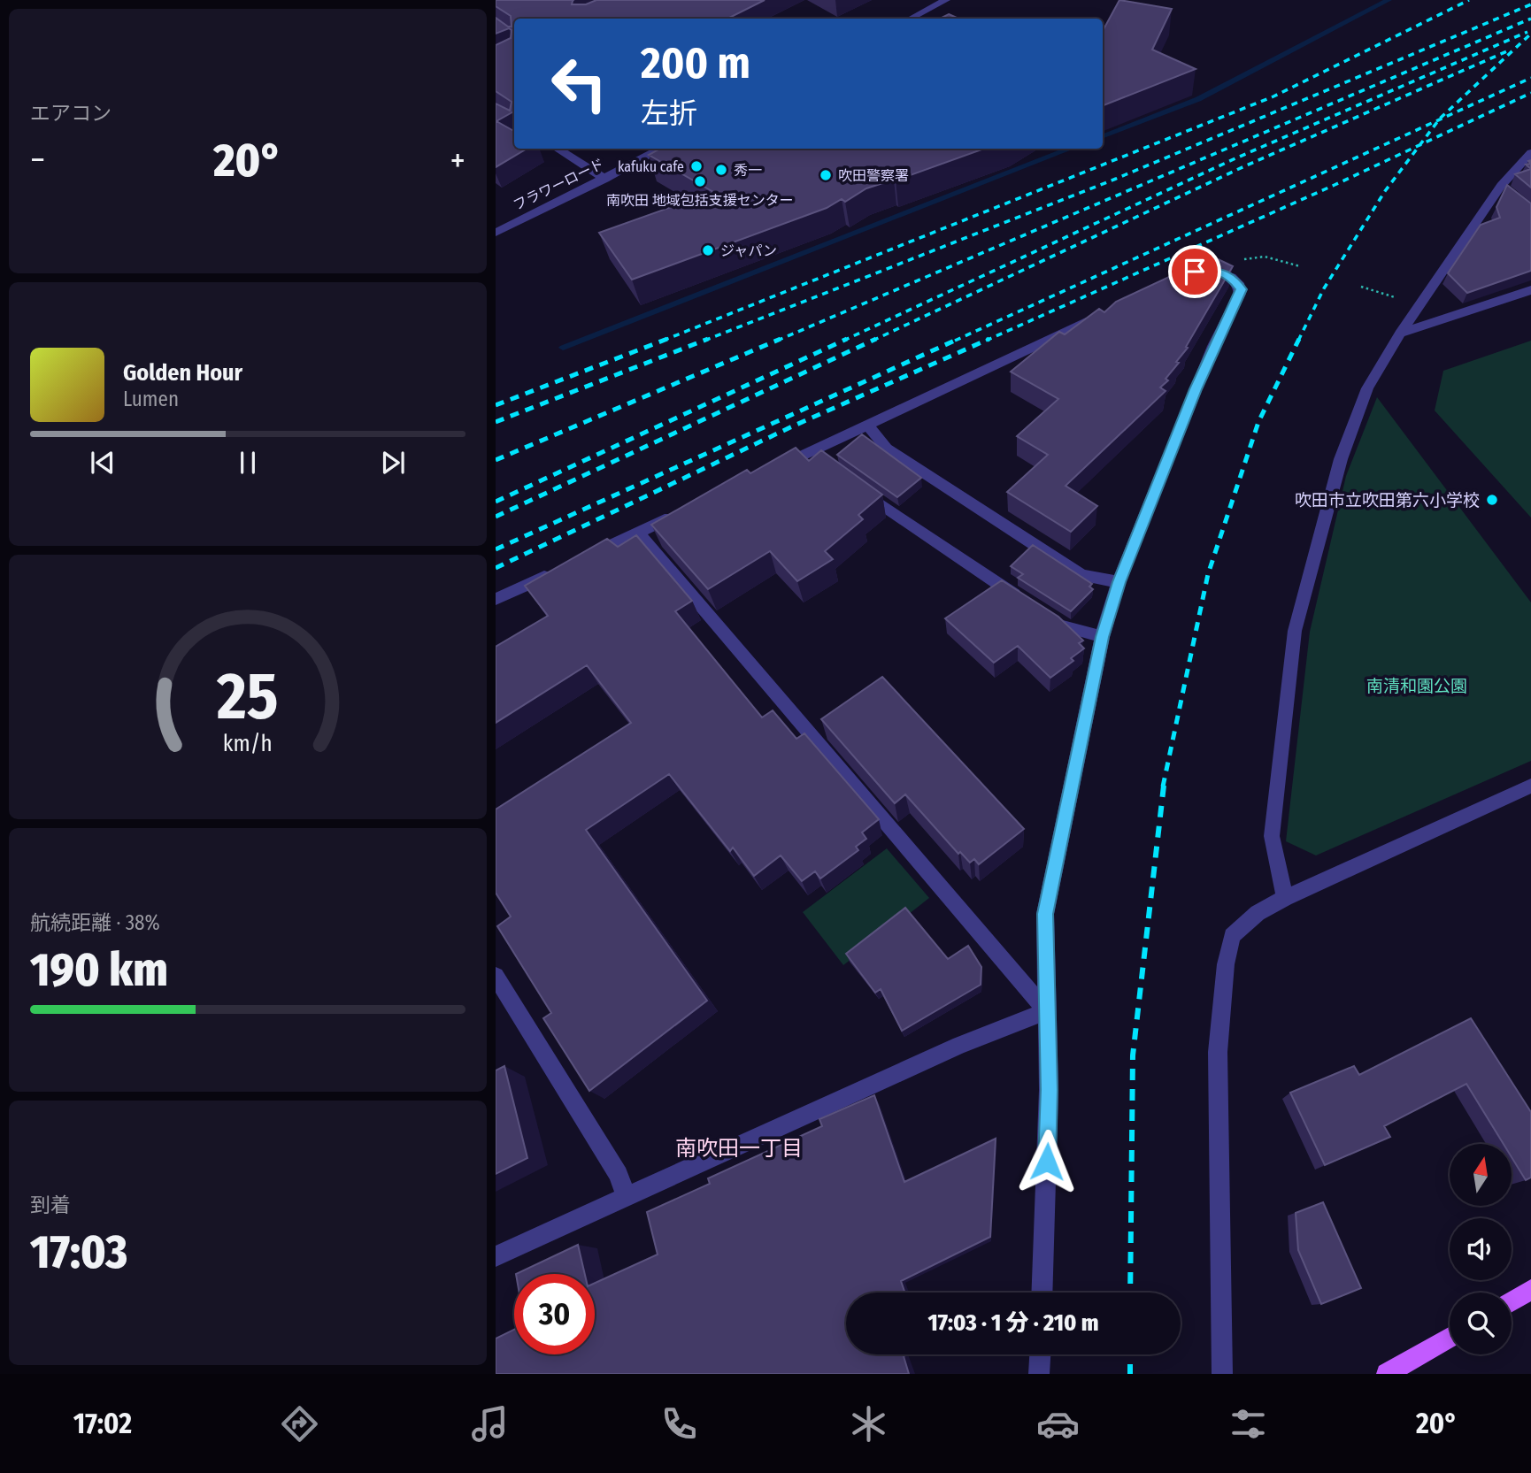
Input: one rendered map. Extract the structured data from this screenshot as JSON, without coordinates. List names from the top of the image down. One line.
{"streets":{"street":["フラワーロード"]},"districts":["南吹田一丁目"],"parks":["南清和園公園"],"places":["kafuku cafe","秀一","吹田警察署","南吹田 地域包括支援センター","ジャパン","吹田市立吹田第六小学校"],"north":"top","page":{"tile":["エアコン",["航続距離 · 38%","190 km"],["到着","17:03"]],"turn":["200 m","左折"],"heat":["−","20°","+"],"song":["Golden Hour","Lumen"],"limit":"30","trip":"17:03 · 1 分 · 210 m","tabs":["17:02","20°"],"gauge":["25","km/h"]}}
